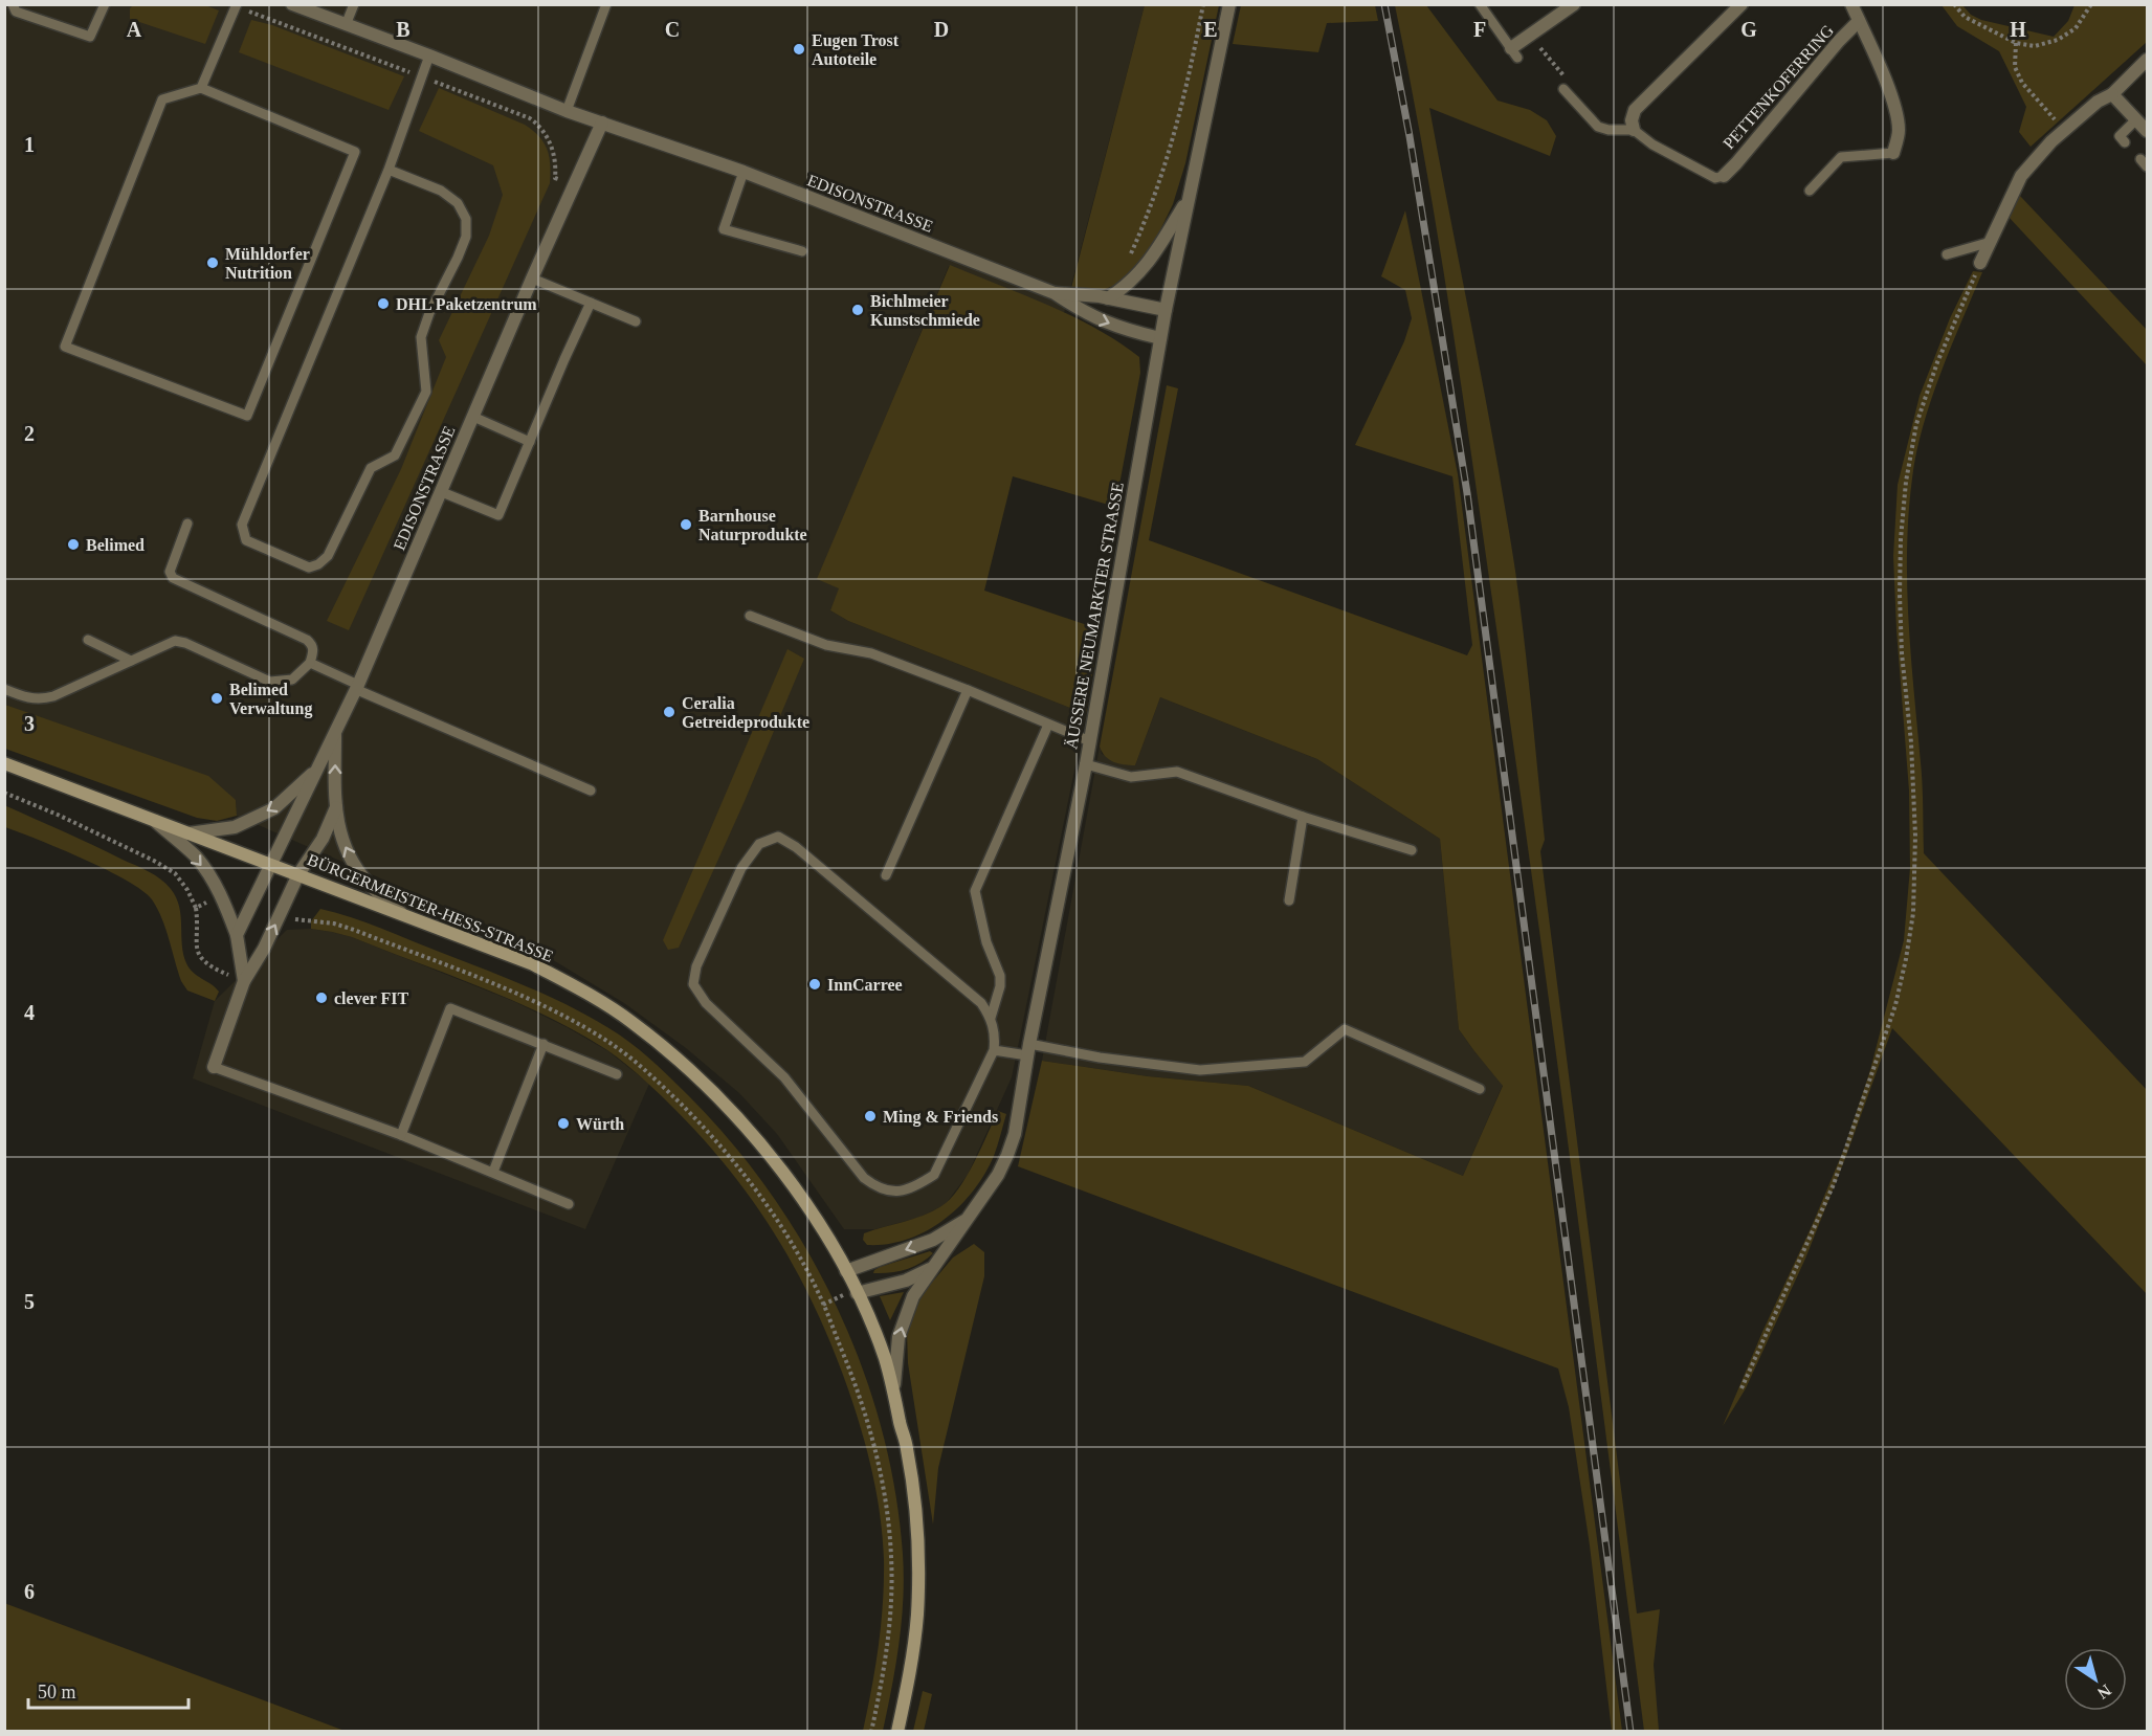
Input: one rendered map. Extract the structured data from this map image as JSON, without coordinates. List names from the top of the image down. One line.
{"streets":{"main road":["ÄUSSERE NEUMARKTER STRASSE","BÜRGERMEISTER-HESS-STRASSE"],"street":["PETTENKOFERRING","EDISONSTRASSE"]},"crossings":[["EDISONSTRASSE","ÄUSSERE NEUMARKTER STRASSE"],["EDISONSTRASSE","BÜRGERMEISTER-HESS-STRASSE"],["ÄUSSERE NEUMARKTER STRASSE","BÜRGERMEISTER-HESS-STRASSE"]],"places":["Eugen Trost Autoteile","Mühldorfer Nutrition","DHL Paketzentrum","Bichlmeier Kunstschmiede","Barnhouse Naturprodukte","Belimed","Belimed Verwaltung","Ceralia Getreideprodukte","InnCarree","clever FIT","Ming & Friends","Würth"],"scale_bar":"50 m","north":"bottom right","grid":{"columns":["A","B","C","D","E","F","G","H"],"rows":["1","2","3","4","5","6"]}}
